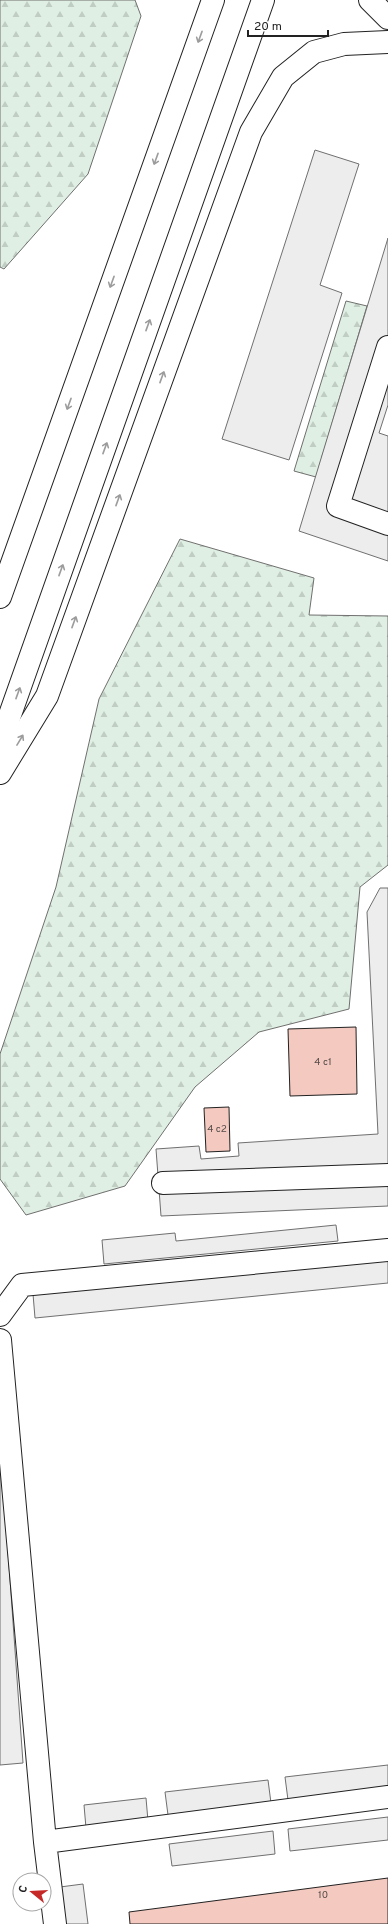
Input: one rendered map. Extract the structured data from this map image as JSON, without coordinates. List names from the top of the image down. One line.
{"house_numbers":["4 с1","4 с2","10"],"scale_bar":"20 m","north":"left"}
